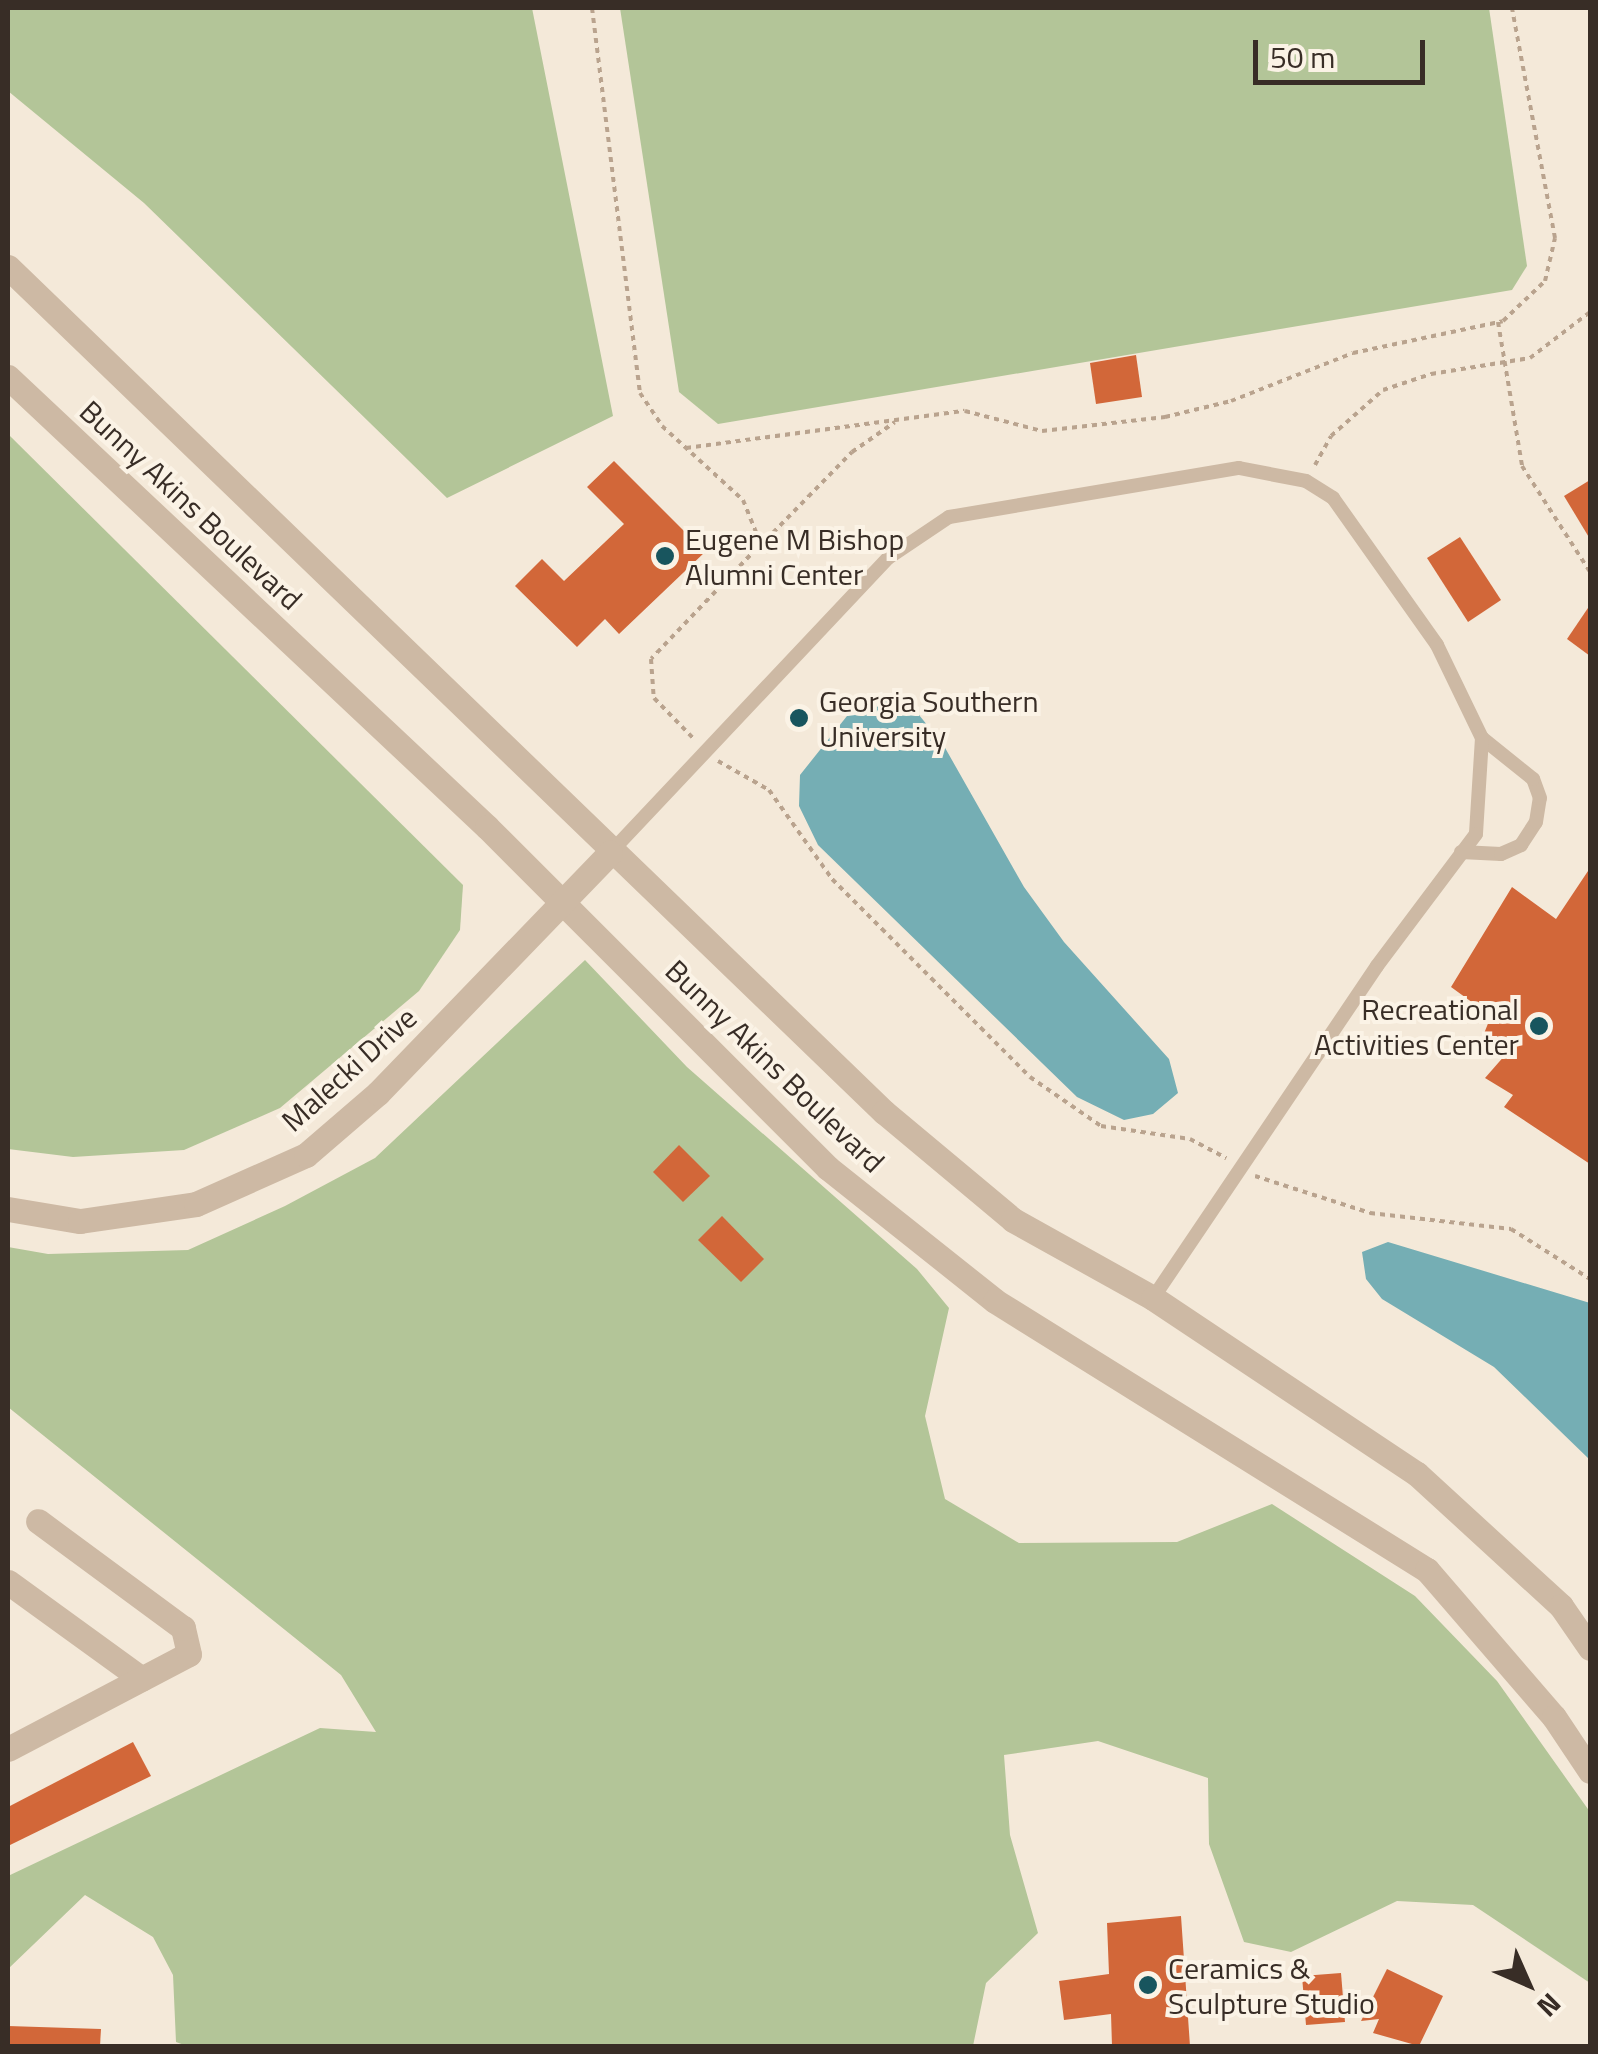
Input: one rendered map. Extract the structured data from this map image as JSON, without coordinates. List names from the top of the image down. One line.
{"streets":{"street":["Bunny Akins Boulevard","Malecki Drive"]},"crossings":[["Bunny Akins Boulevard","Malecki Drive"]],"places":["Eugene M Bishop Alumni Center","Georgia Southern University","Recreational Activities Center","Ceramics & Sculpture Studio"],"scale_bar":"50 m","north":"bottom right"}
